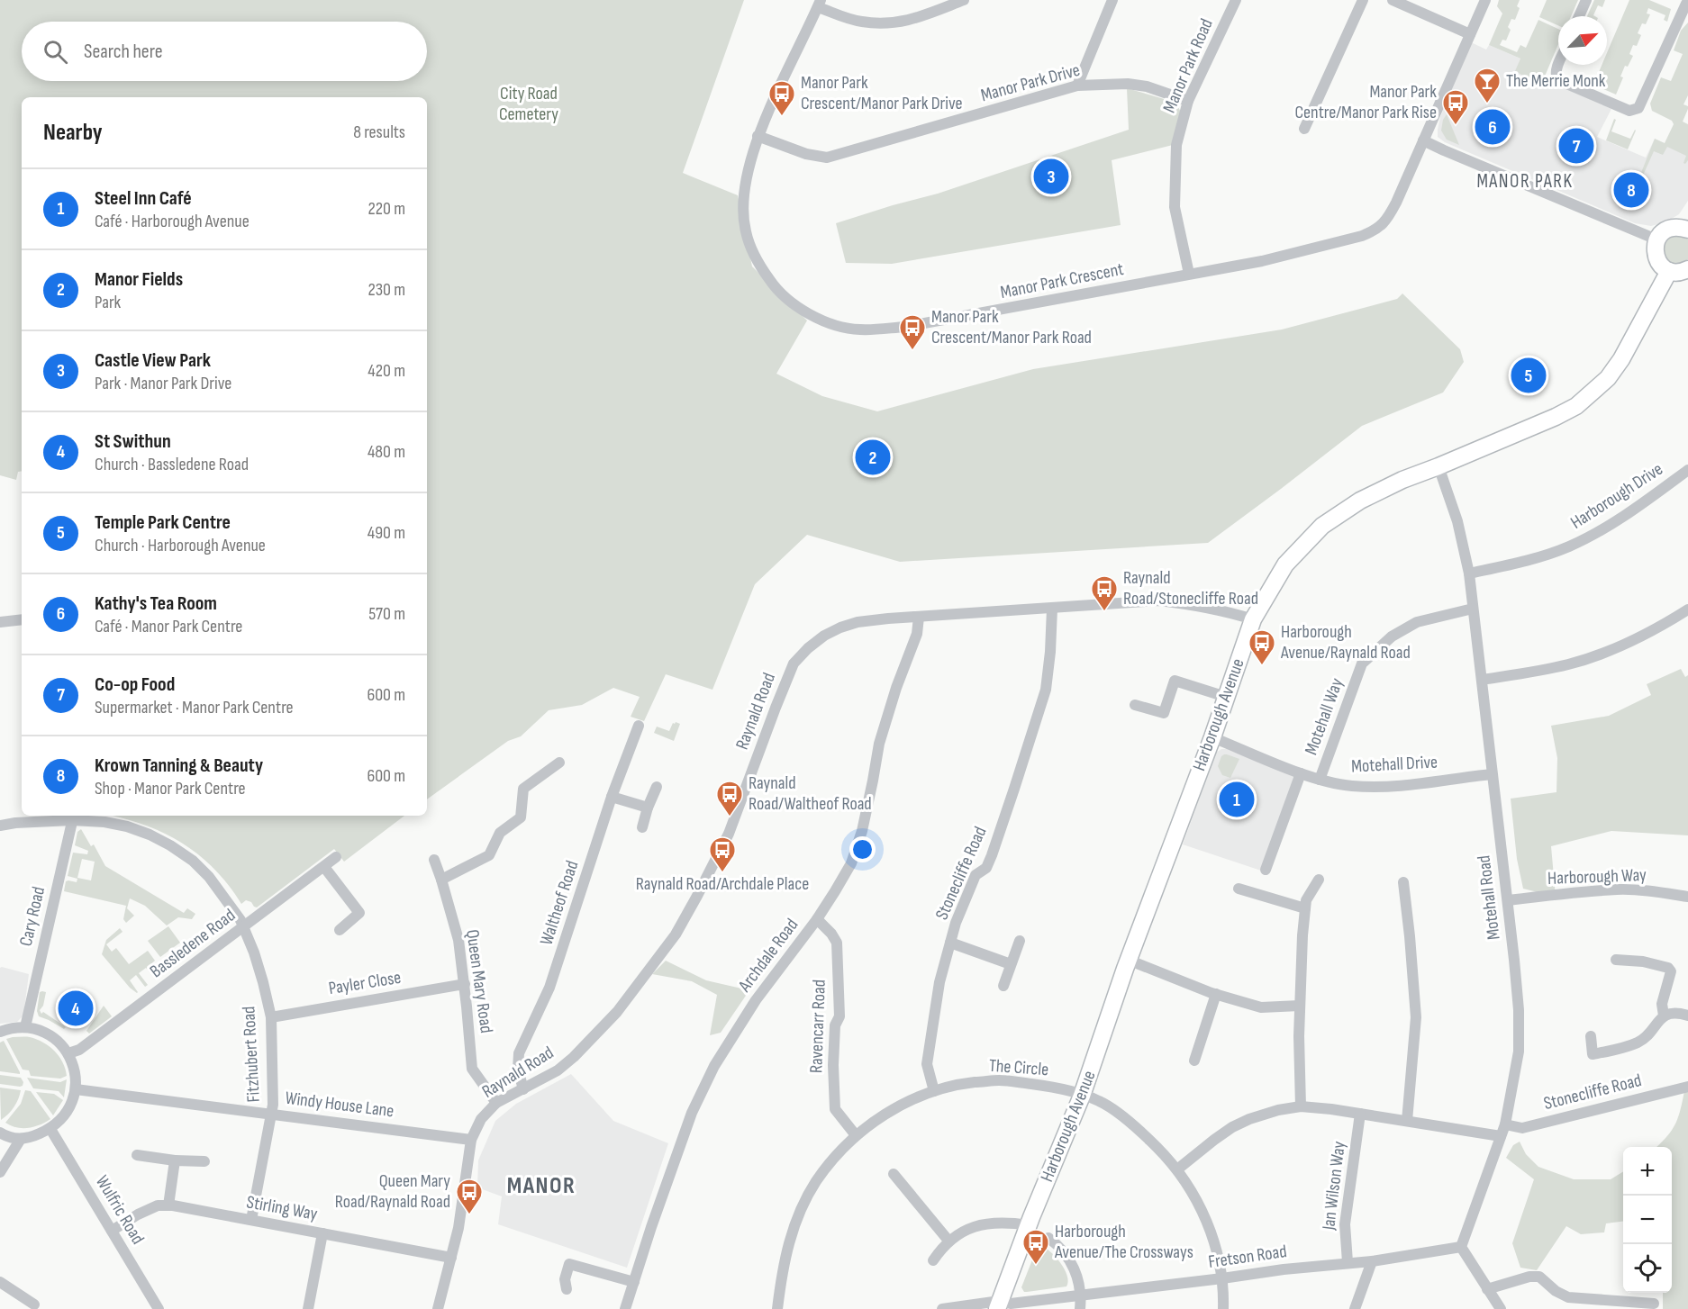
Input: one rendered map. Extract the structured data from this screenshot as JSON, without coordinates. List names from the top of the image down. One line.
{"streets":{"street":["Manor Park Road","Manor Park Drive","Manor Park Crescent","Harborough Drive","Raynald Road","Harborough Avenue","Motehall Way","Motehall Drive","Stonecliffe Road","Harborough Way","Motehall Road","Waltheof Road","Cary Road","Bassledene Road","Archdale Road","Queen Mary Road","Payler Close","Ravencarr Road","Fitzhubert Road","The Circle","Windy House Lane","Jan Wilson Way","Stirling Way","Wulfric Road","Fretson Road"]},"crossings":[["Manor Park Road","Manor Park Drive"],["Manor Park Road","Manor Park Crescent"],["Manor Park Drive","Manor Park Crescent"],["Harborough Drive","Motehall Road"],["Raynald Road","Harborough Avenue"],["Raynald Road","Stonecliffe Road"],["Raynald Road","Waltheof Road"],["Raynald Road","Archdale Road"],["Raynald Road","Queen Mary Road"],["Raynald Road","Windy House Lane"],["Harborough Avenue","Motehall Drive"],["Harborough Avenue","Motehall Road"],["Harborough Avenue","The Circle"],["Harborough Avenue","Fretson Road"],["Motehall Way","Motehall Drive"],["Motehall Way","Motehall Road"],["Motehall Drive","Motehall Road"],["Stonecliffe Road","Motehall Road"],["Stonecliffe Road","The Circle"],["Harborough Way","Motehall Road"],["Motehall Road","Fretson Road"],["Cary Road","Fitzhubert Road"],["Bassledene Road","Fitzhubert Road"],["Archdale Road","Ravencarr Road"],["Queen Mary Road","Payler Close"],["Payler Close","Fitzhubert Road"],["Ravencarr Road","The Circle"],["Fitzhubert Road","Windy House Lane"],["Fitzhubert Road","Stirling Way"],["The Circle","Fretson Road"],["Jan Wilson Way","Fretson Road"],["Stirling Way","Wulfric Road"]],"districts":["MANOR PARK","MANOR"],"parks":["City Road Cemetery"],"places":{"bar":["The Merrie Monk"],"bus stop":["Manor Park Crescent/Manor Park Drive","Manor Park Centre/Manor Park Rise","Manor Park Crescent/Manor Park Road","Raynald Road/Stonecliffe Road","Harborough Avenue/Raynald Road","Raynald Road/Waltheof Road","Raynald Road/Archdale Place","Queen Mary Road/Raynald Road","Harborough Avenue/The Crossways"]},"north":"top right","page":{"search":"Search here","heading":["Nearby","8 results"],"pins":["6","7","3","8","5","2","1","4"],"list":[{"mark":"1","name":"Steel Inn Café","note":"Café · Harborough Avenue","value":"220 m"},{"mark":"2","name":"Manor Fields","note":"Park","value":"230 m"},{"mark":"3","name":"Castle View Park","note":"Park · Manor Park Drive","value":"420 m"},{"mark":"4","name":"St Swithun","note":"Church · Bassledene Road","value":"480 m"},{"mark":"5","name":"Temple Park Centre","note":"Church · Harborough Avenue","value":"490 m"},{"mark":"6","name":"Kathy's Tea Room","note":"Café · Manor Park Centre","value":"570 m"},{"mark":"7","name":"Co-op Food","note":"Supermarket · Manor Park Centre","value":"600 m"},{"mark":"8","name":"Krown Tanning & Beauty","note":"Shop · Manor Park Centre","value":"600 m"}],"map_buttons":["+","−"]}}
